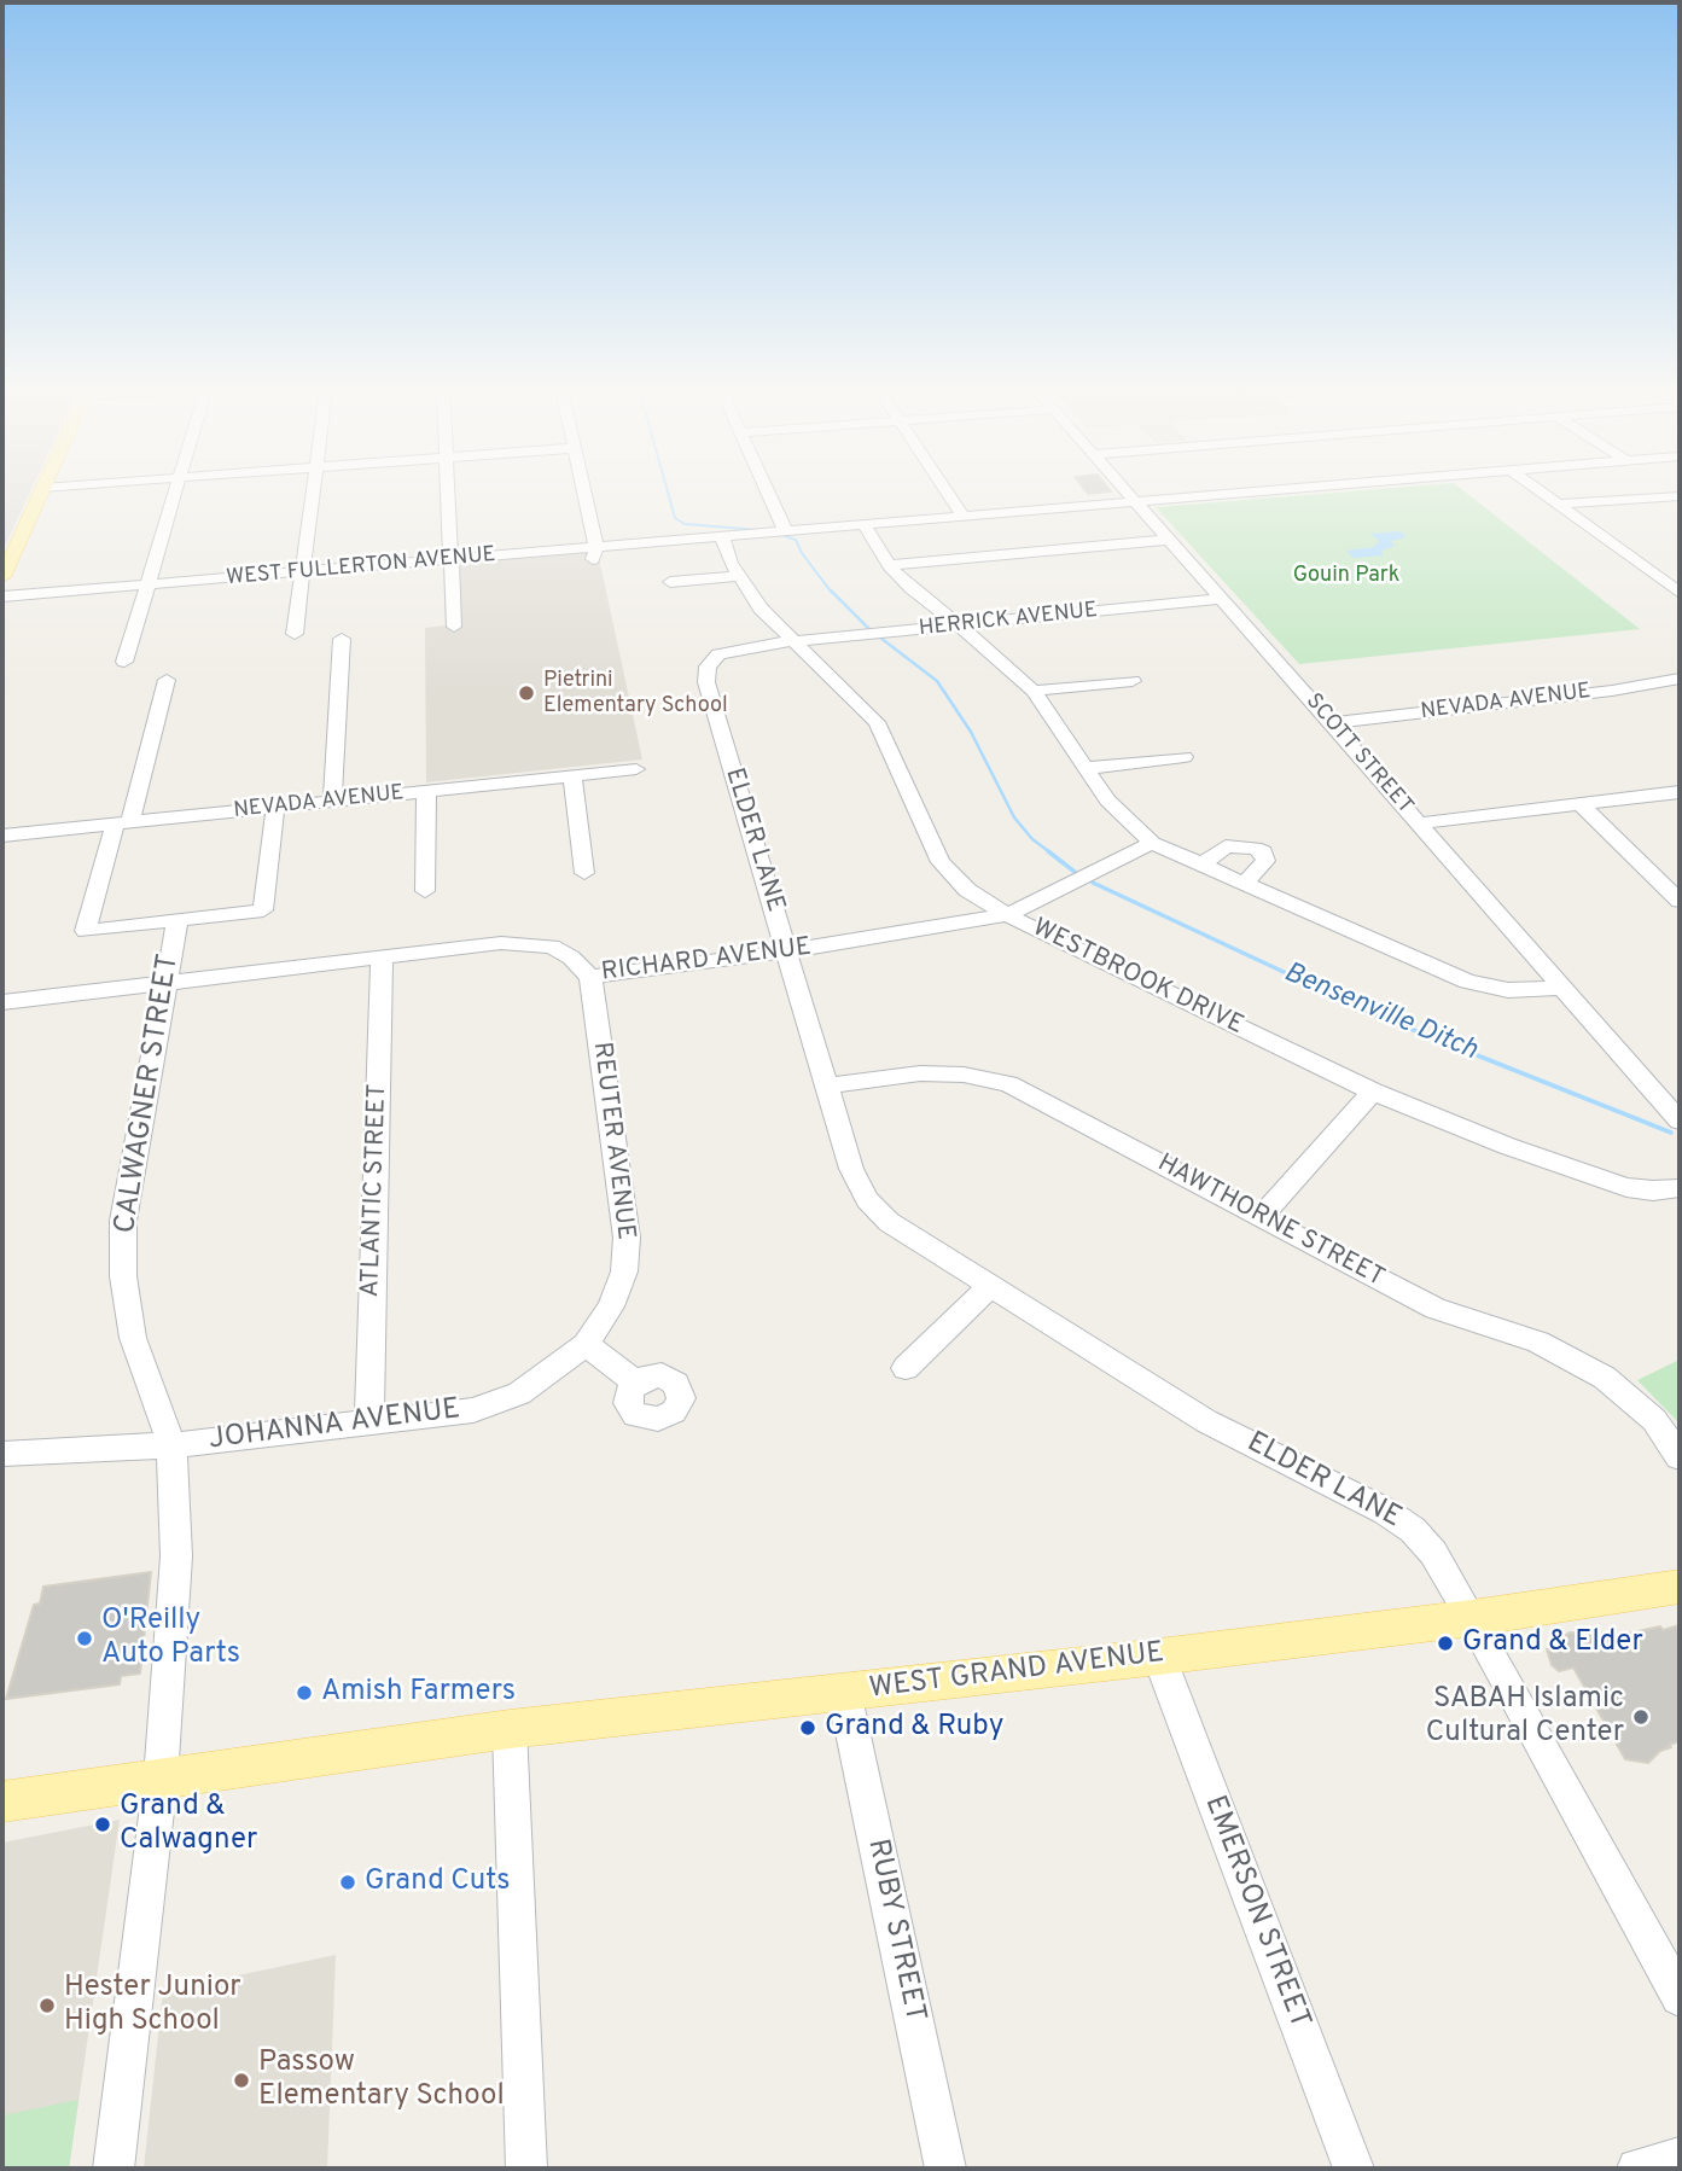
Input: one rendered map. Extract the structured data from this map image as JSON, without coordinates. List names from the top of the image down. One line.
{"streets":{"main road":["WEST GRAND AVENUE"],"street":["WEST FULLERTON AVENUE","HERRICK AVENUE","NEVADA AVENUE","SCOTT STREET","ELDER LANE","RICHARD AVENUE","WESTBROOK DRIVE","CALWAGNER STREET","REUTER AVENUE","ATLANTIC STREET","HAWTHORNE STREET","JOHANNA AVENUE","EMERSON STREET","RUBY STREET"]},"crossings":[["WEST FULLERTON AVENUE","SCOTT STREET"],["WEST FULLERTON AVENUE","WESTBROOK DRIVE"],["HERRICK AVENUE","SCOTT STREET"],["HERRICK AVENUE","ELDER LANE"],["HERRICK AVENUE","WESTBROOK DRIVE"],["NEVADA AVENUE","SCOTT STREET"],["ELDER LANE","RICHARD AVENUE"],["ELDER LANE","WESTBROOK DRIVE"],["ELDER LANE","HAWTHORNE STREET"],["ELDER LANE","WEST GRAND AVENUE"],["RICHARD AVENUE","WESTBROOK DRIVE"],["RICHARD AVENUE","CALWAGNER STREET"],["RICHARD AVENUE","REUTER AVENUE"],["RICHARD AVENUE","ATLANTIC STREET"],["CALWAGNER STREET","JOHANNA AVENUE"],["CALWAGNER STREET","WEST GRAND AVENUE"],["REUTER AVENUE","JOHANNA AVENUE"],["ATLANTIC STREET","JOHANNA AVENUE"],["WEST GRAND AVENUE","EMERSON STREET"],["WEST GRAND AVENUE","RUBY STREET"]],"water":["Bensenville Ditch"],"parks":["Gouin Park"],"places":["Pietrini Elementary School","O'Reilly Auto Parts","Grand & Elder","Amish Farmers","SABAH Islamic Cultural Center","Grand & Ruby","Grand & Calwagner","Grand Cuts","Hester Junior High School","Passow Elementary School"]}
